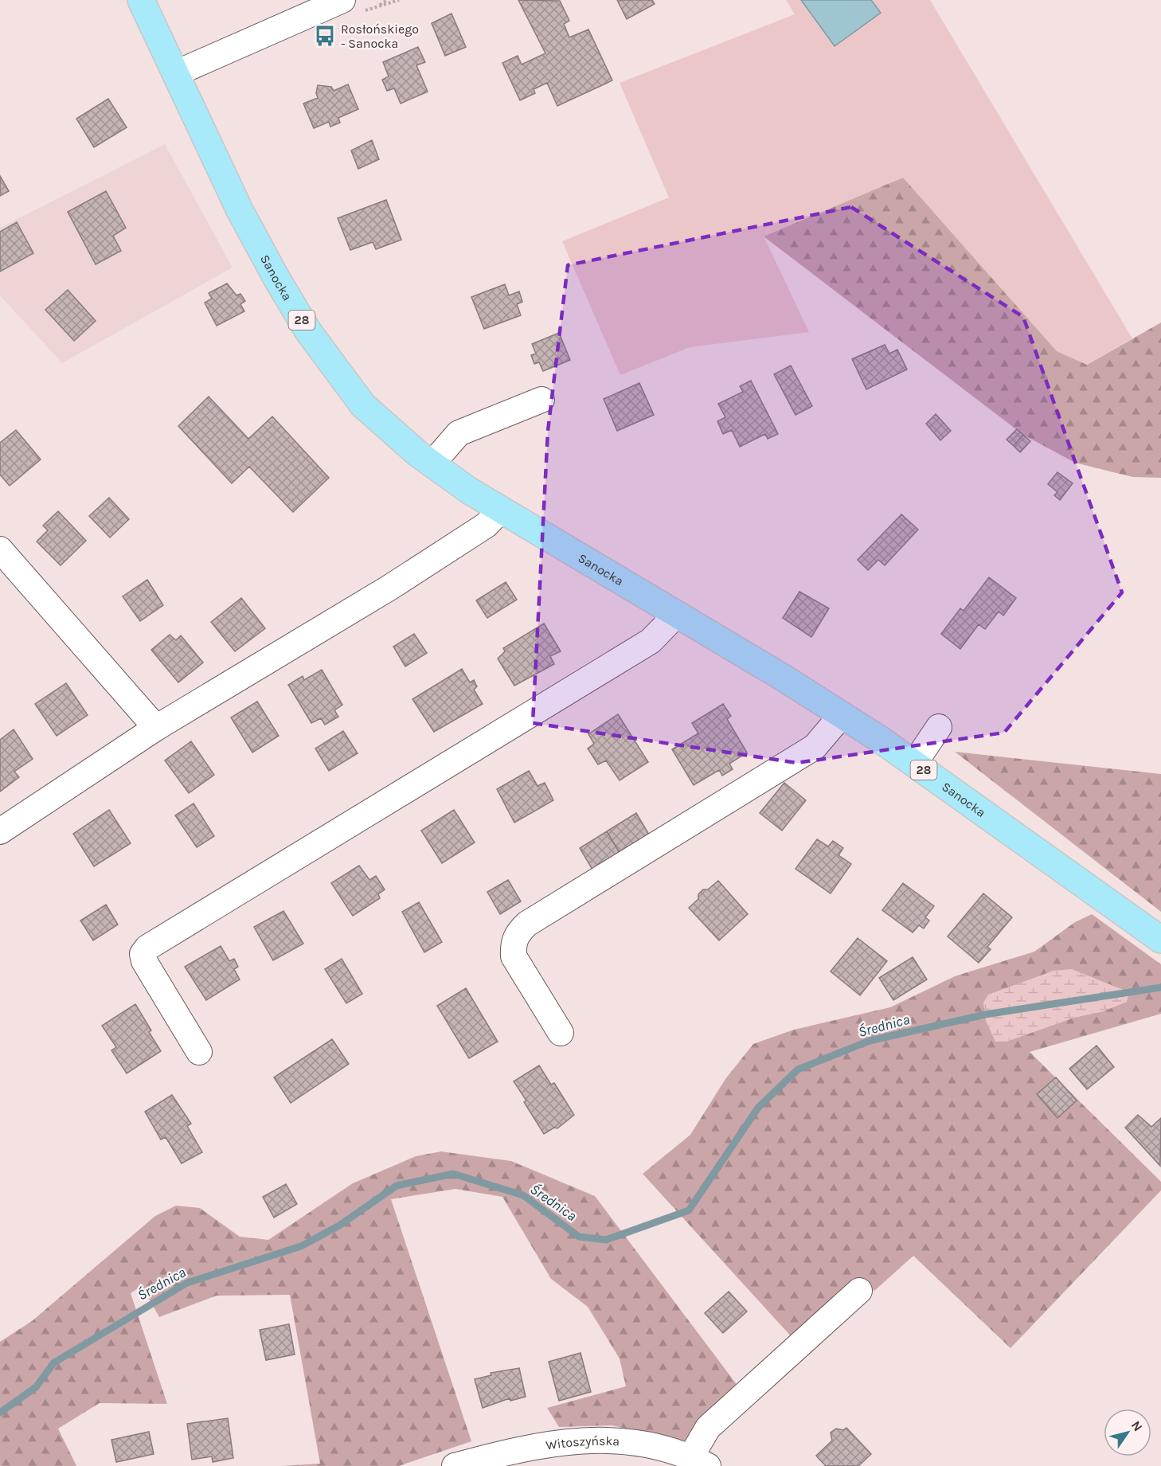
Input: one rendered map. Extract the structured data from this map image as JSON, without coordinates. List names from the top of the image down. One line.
{"streets":{"main road":["Sanocka","28"],"street":["Witoszyńska"]},"crossings":[["Sanocka","28"]],"water":["Średnica"],"places":{"bus stop":["Rosłońskiego - Sanocka"]},"north":"top right"}
